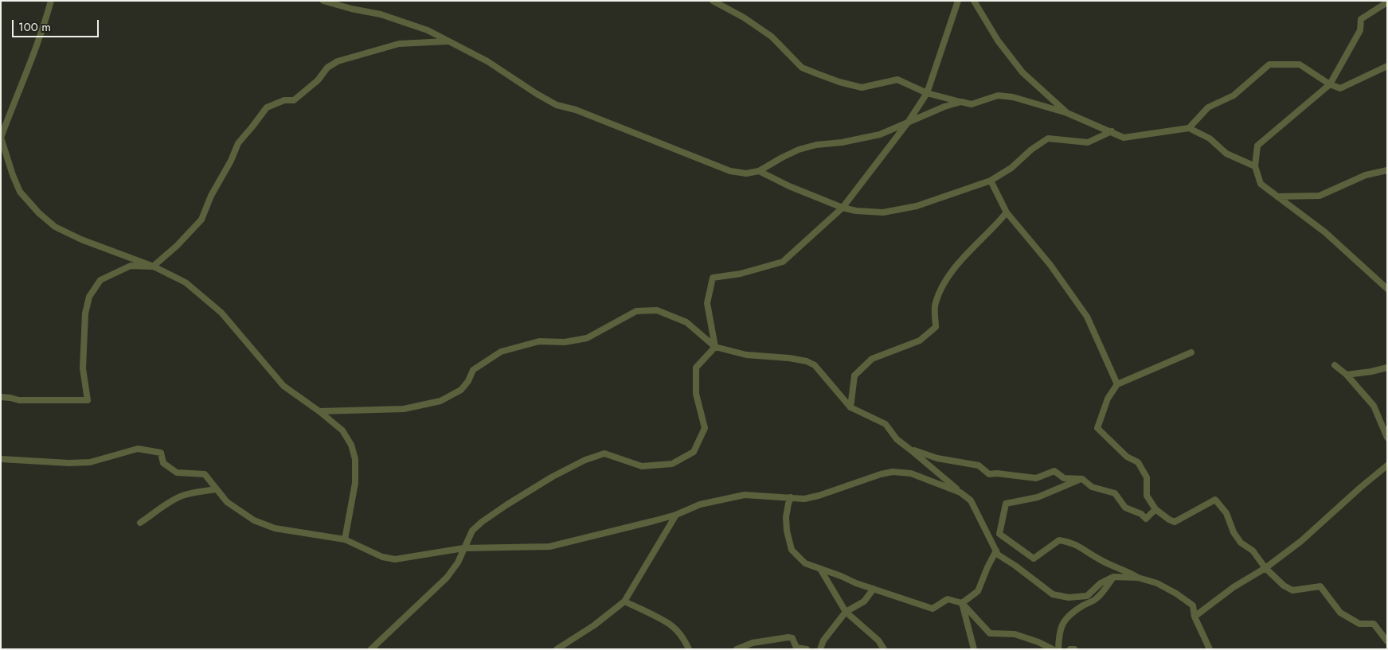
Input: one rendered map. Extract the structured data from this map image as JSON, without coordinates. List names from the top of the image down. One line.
{"scale_bar":"100 m"}
